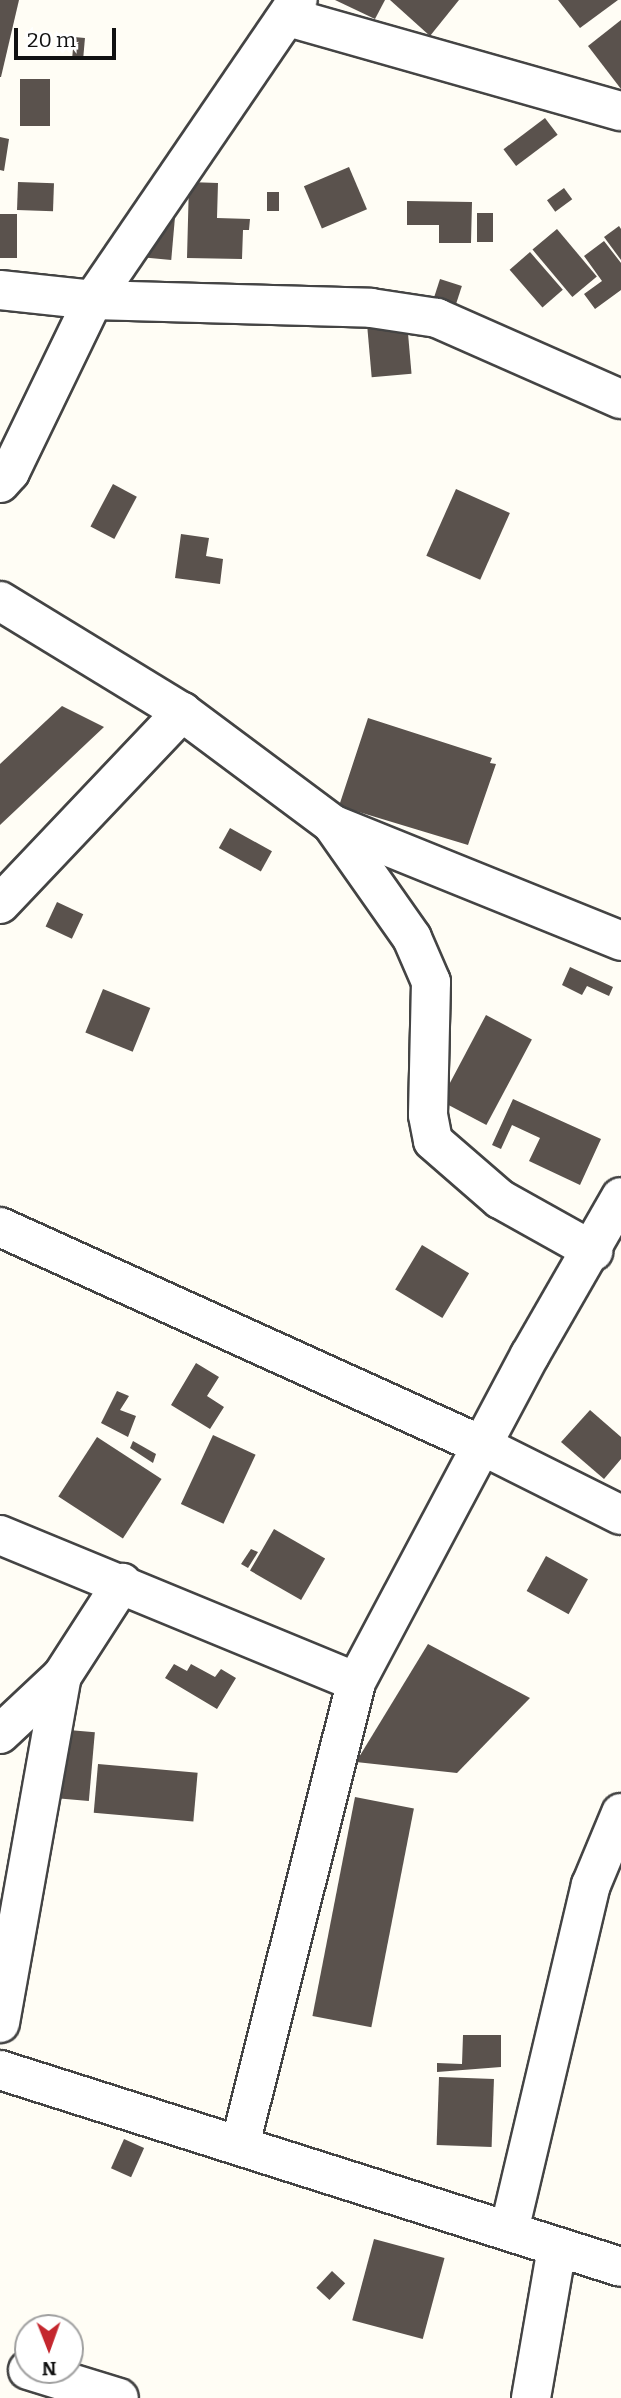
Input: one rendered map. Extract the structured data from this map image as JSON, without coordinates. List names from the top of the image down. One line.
{"scale_bar":"20 m","north":"bottom"}
